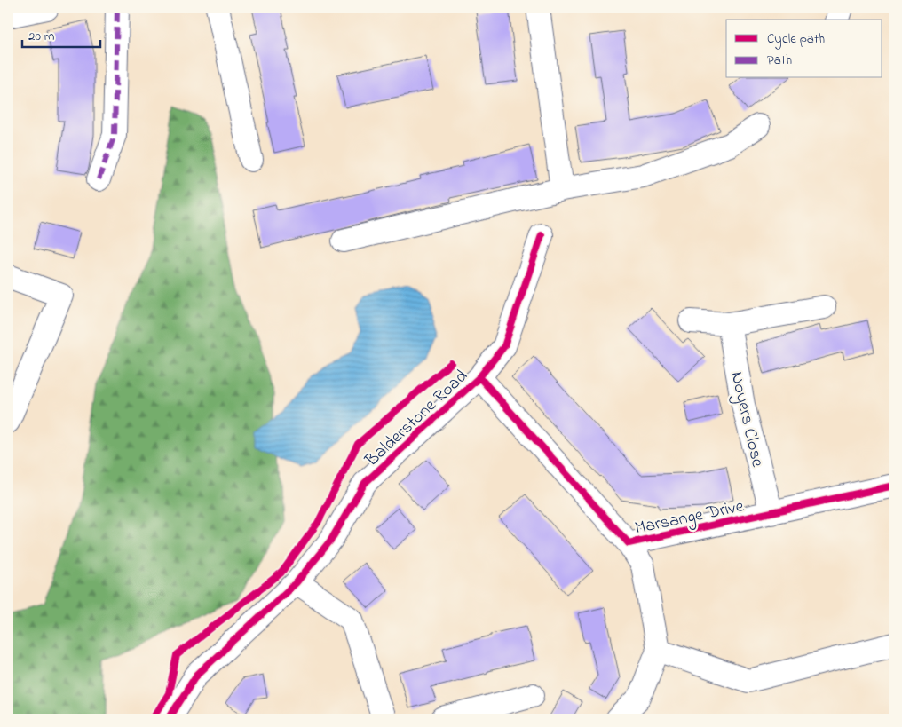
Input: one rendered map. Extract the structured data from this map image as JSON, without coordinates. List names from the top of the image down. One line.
{"streets":{"street":["Balderstone Road","Noyers Close","Marsange Drive"]},"crossings":[["Balderstone Road","Marsange Drive"],["Noyers Close","Marsange Drive"]],"legend":["Cycle path","Path"],"scale_bar":"20 m"}
